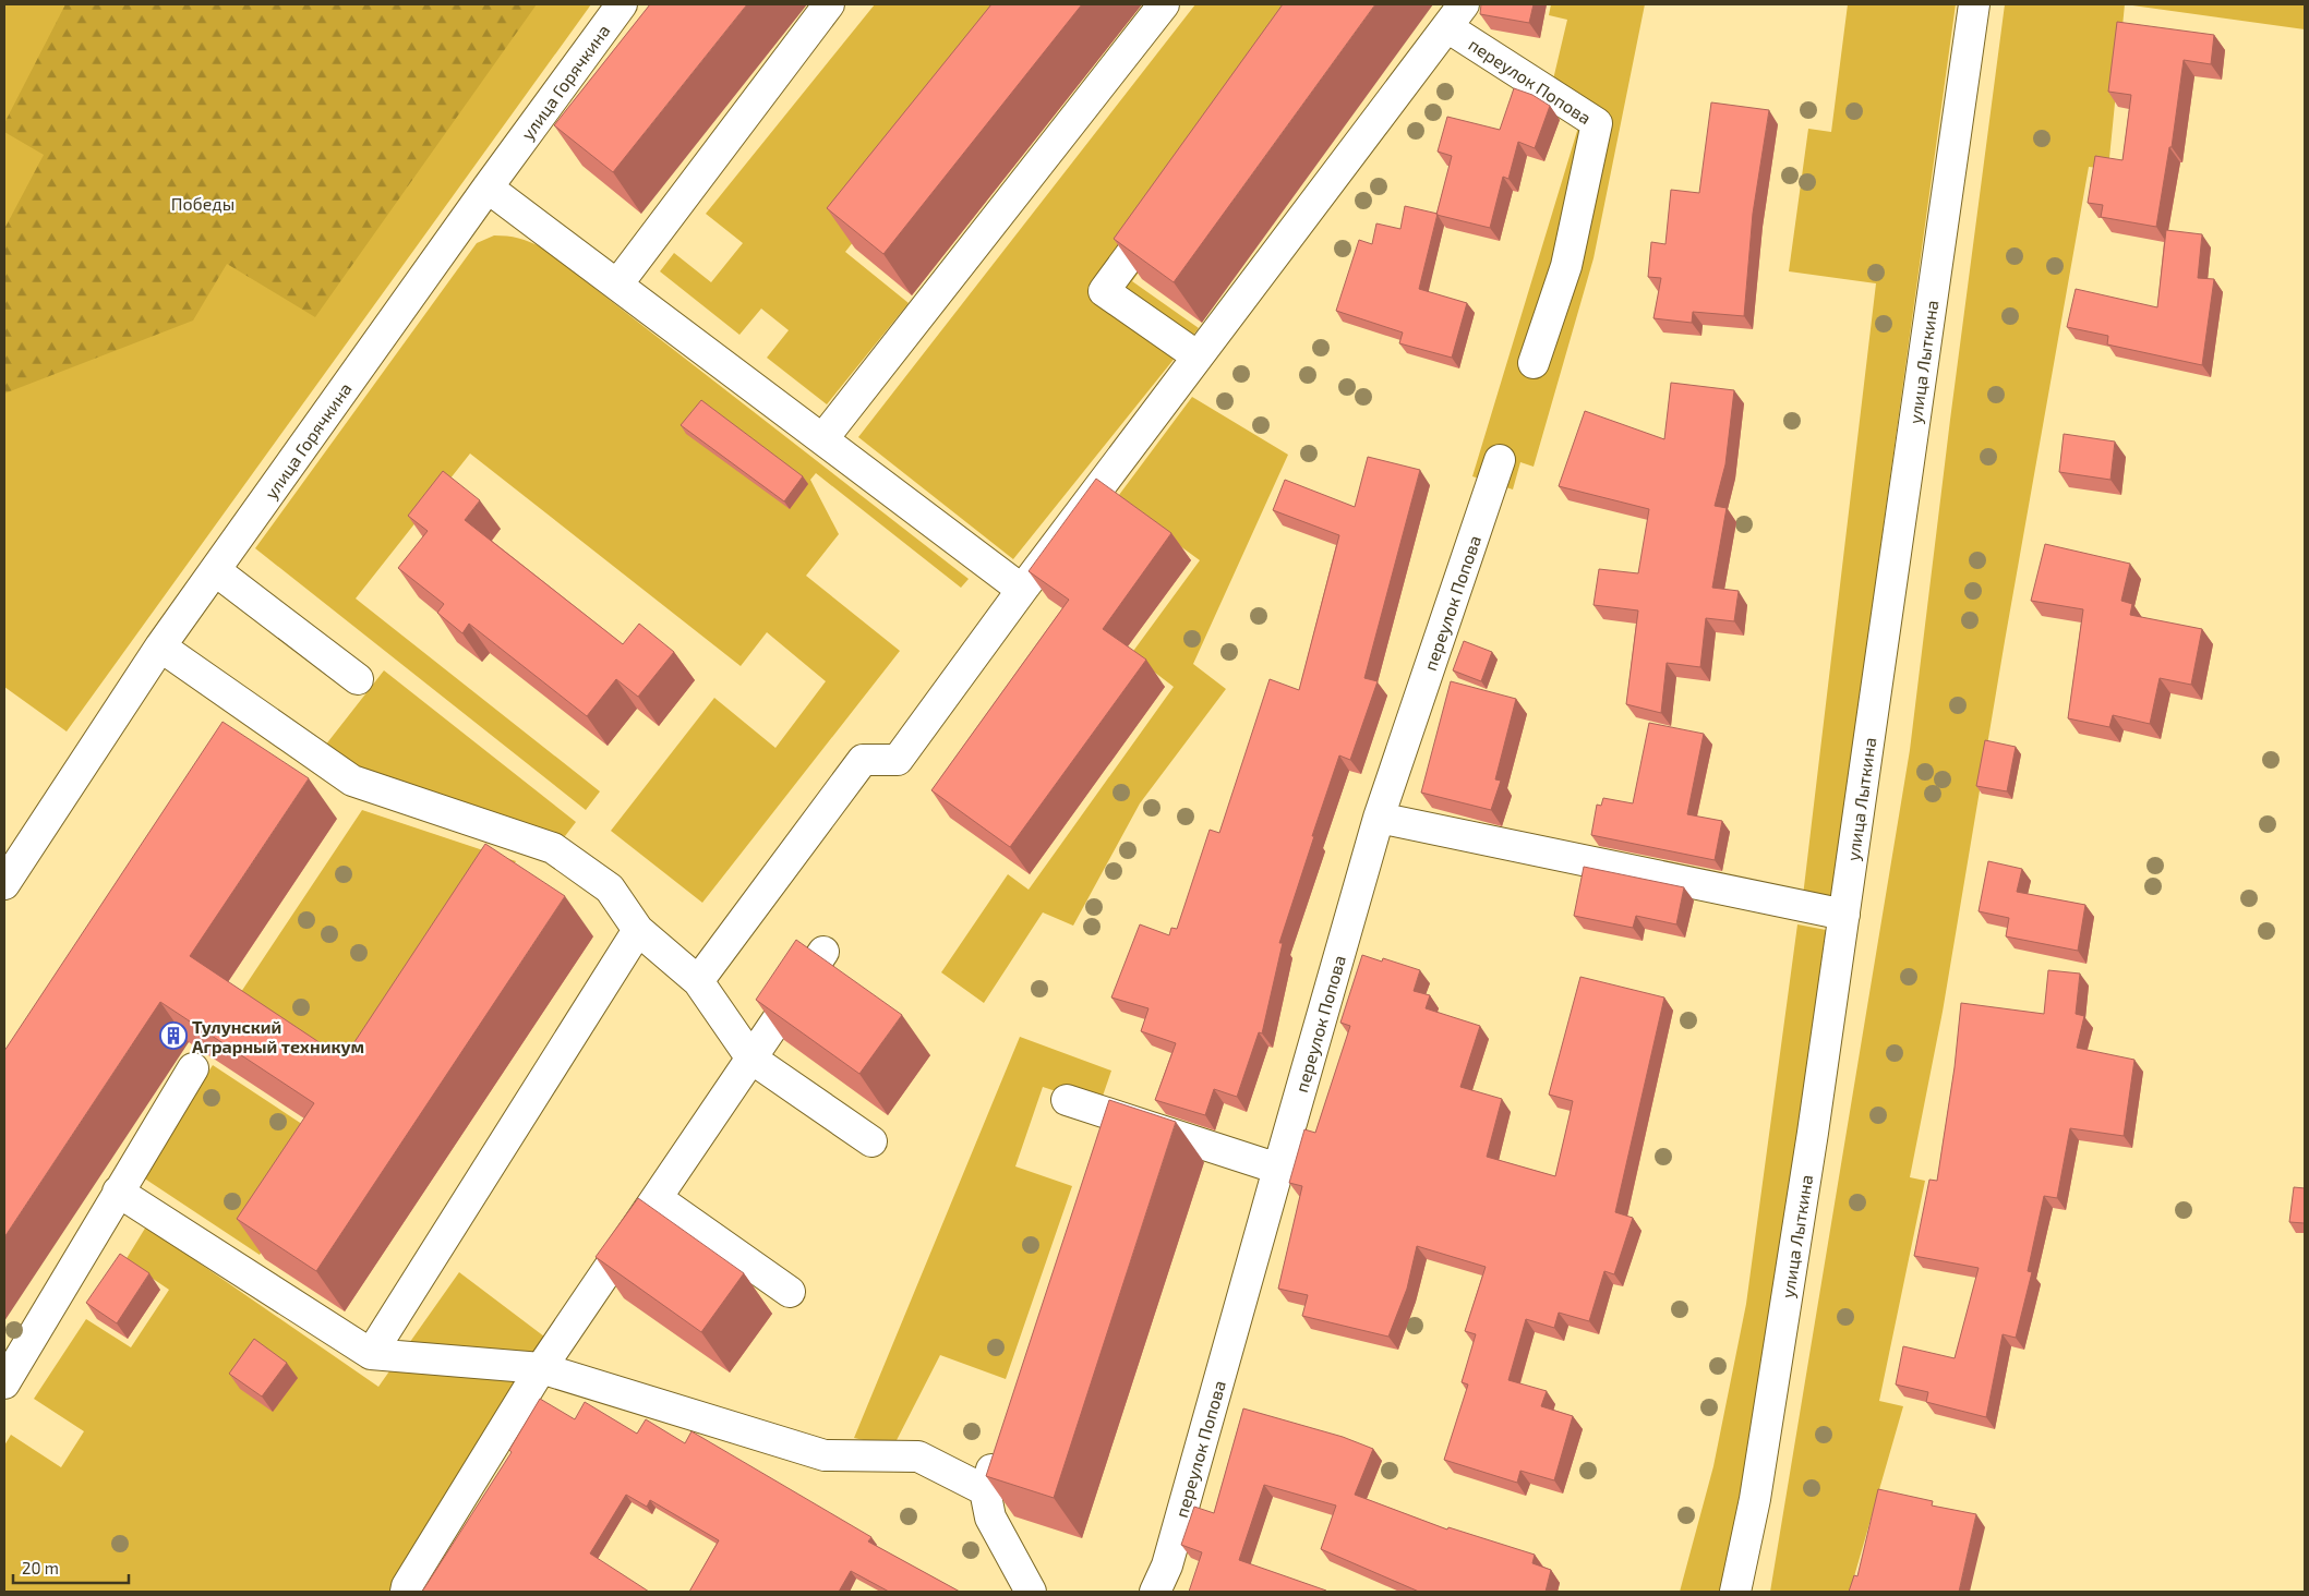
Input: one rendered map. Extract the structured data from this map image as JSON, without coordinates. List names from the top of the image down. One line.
{"streets":{"street":["переулок Попова","улица Горячкина","улица Лыткина"]},"parks":["Победы"],"places":{"building":["Тулунский Аграрный техникум"]},"scale_bar":"20 m"}
